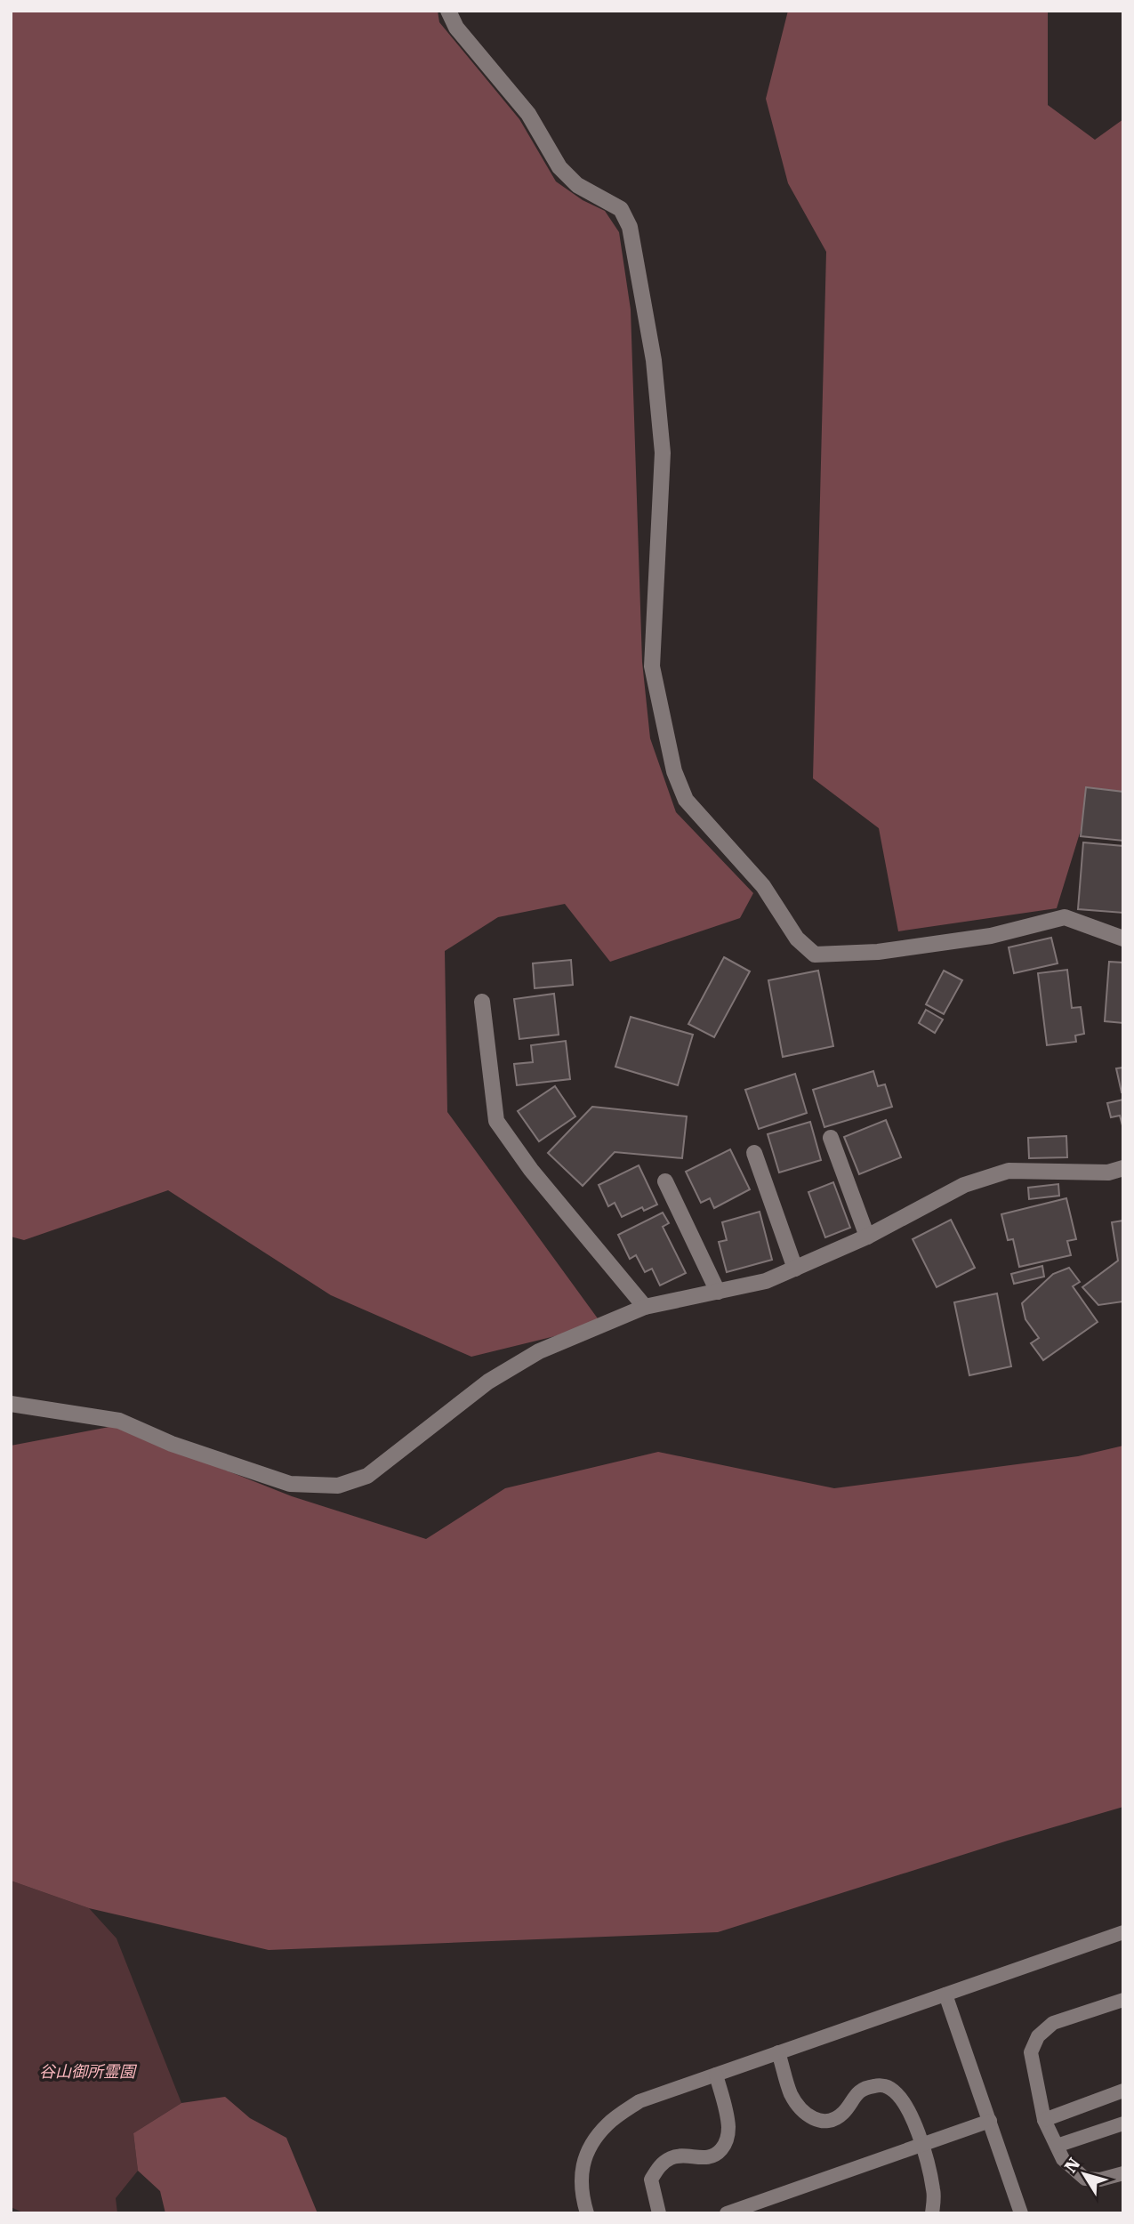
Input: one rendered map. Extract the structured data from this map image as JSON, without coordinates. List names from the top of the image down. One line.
{"parks":["谷山御所霊園"],"north":"top left"}
